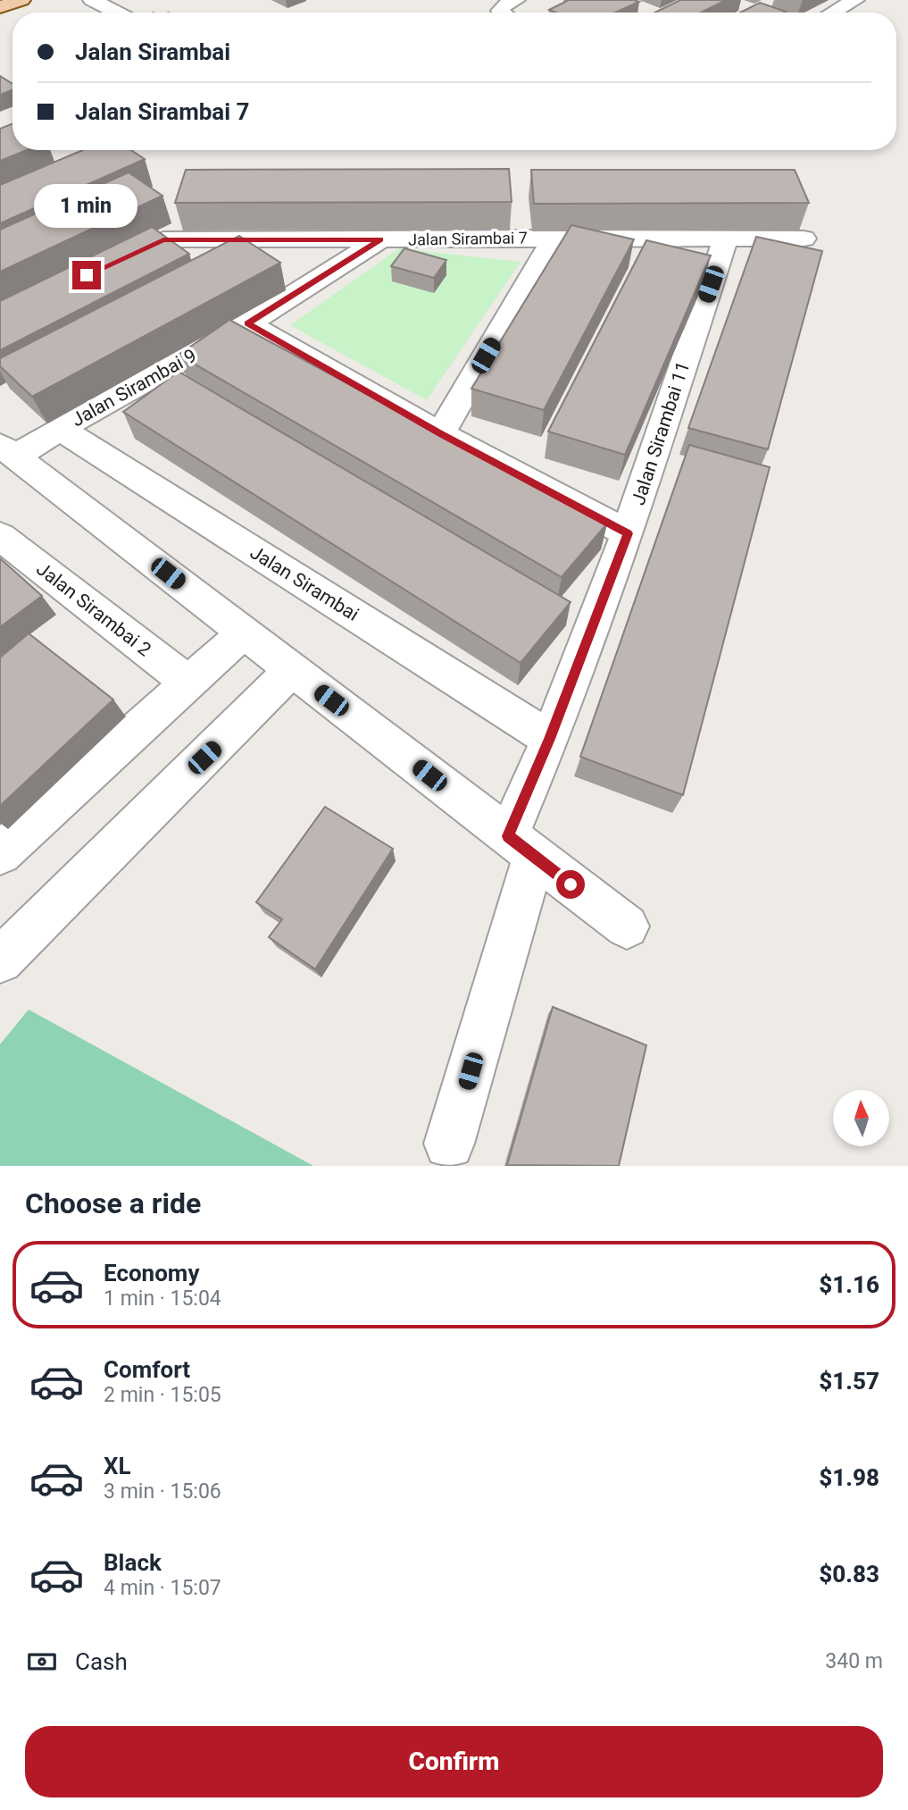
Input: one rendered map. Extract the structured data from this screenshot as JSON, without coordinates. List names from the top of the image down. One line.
{"streets":{"street":["Jalan Sirambai 7","Jalan Sirambai 9","Jalan Sirambai 11","Jalan Sirambai","Jalan Sirambai 2"]},"crossings":[["Jalan Sirambai 7","Jalan Sirambai 9"],["Jalan Sirambai 7","Jalan Sirambai 11"],["Jalan Sirambai 9","Jalan Sirambai"],["Jalan Sirambai 11","Jalan Sirambai"]],"north":"top","page":{"banner":["Jalan Sirambai","Jalan Sirambai 7"],"bubble":"1 min","heading":"Choose a ride","list":[{"name":"Economy","note":"1 min · 15:04","value":"$1.16"},{"name":"Comfort","note":"2 min · 15:05","value":"$1.57"},{"name":"XL","note":"3 min · 15:06","value":"$1.98"},{"name":"Black","note":"4 min · 15:07","value":"$0.83"}],"pay":["Cash","340 m"],"buttons":"Confirm"}}
